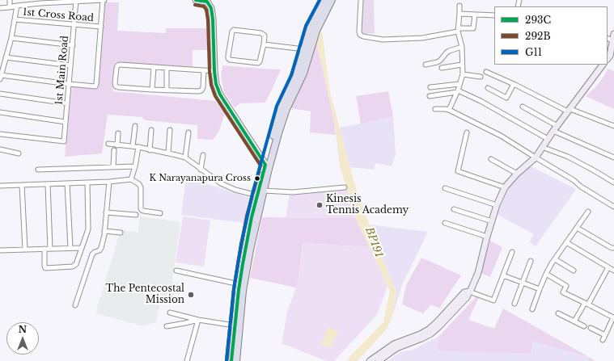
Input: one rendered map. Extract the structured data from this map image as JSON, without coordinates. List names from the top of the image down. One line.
{"streets":{"street":["1st Cross Road","1st Main Road"]},"crossings":[["1st Cross Road","1st Main Road"]],"water":["BP191"],"places":["K Narayanapura Cross","Kinesis Tennis Academy","The Pentecostal Mission"],"lines":["transit line 293C","transit line G11","transit line 292B"],"legend":["293C","292B","G11"],"north":"top"}
